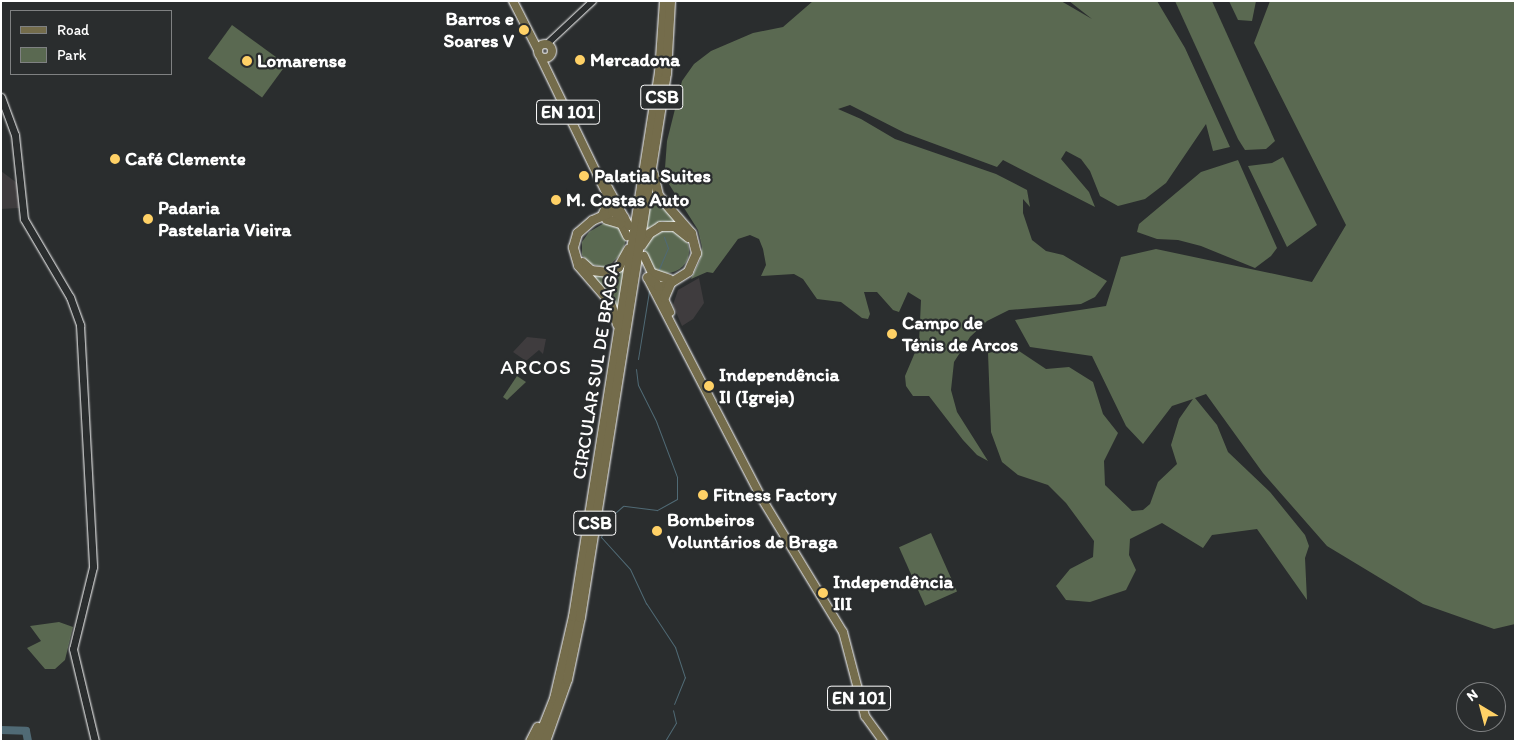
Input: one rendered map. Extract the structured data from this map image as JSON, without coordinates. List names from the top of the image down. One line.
{"streets":{"highway":["CSB","CIRCULAR SUL DE BRAGA"],"main road":["EN 101"]},"districts":["ARCOS"],"places":["Barros e Soares V","Mercadona","Lomarense","Café Clemente","Palatial Suites","M. Costas Auto","Padaria Pastelaria Vieira","Campo de Ténis de Arcos","Independência II (Igreja)","Fitness Factory","Bombeiros Voluntários de Braga","Independência III"],"legend":["Road","Park"],"north":"top left"}
